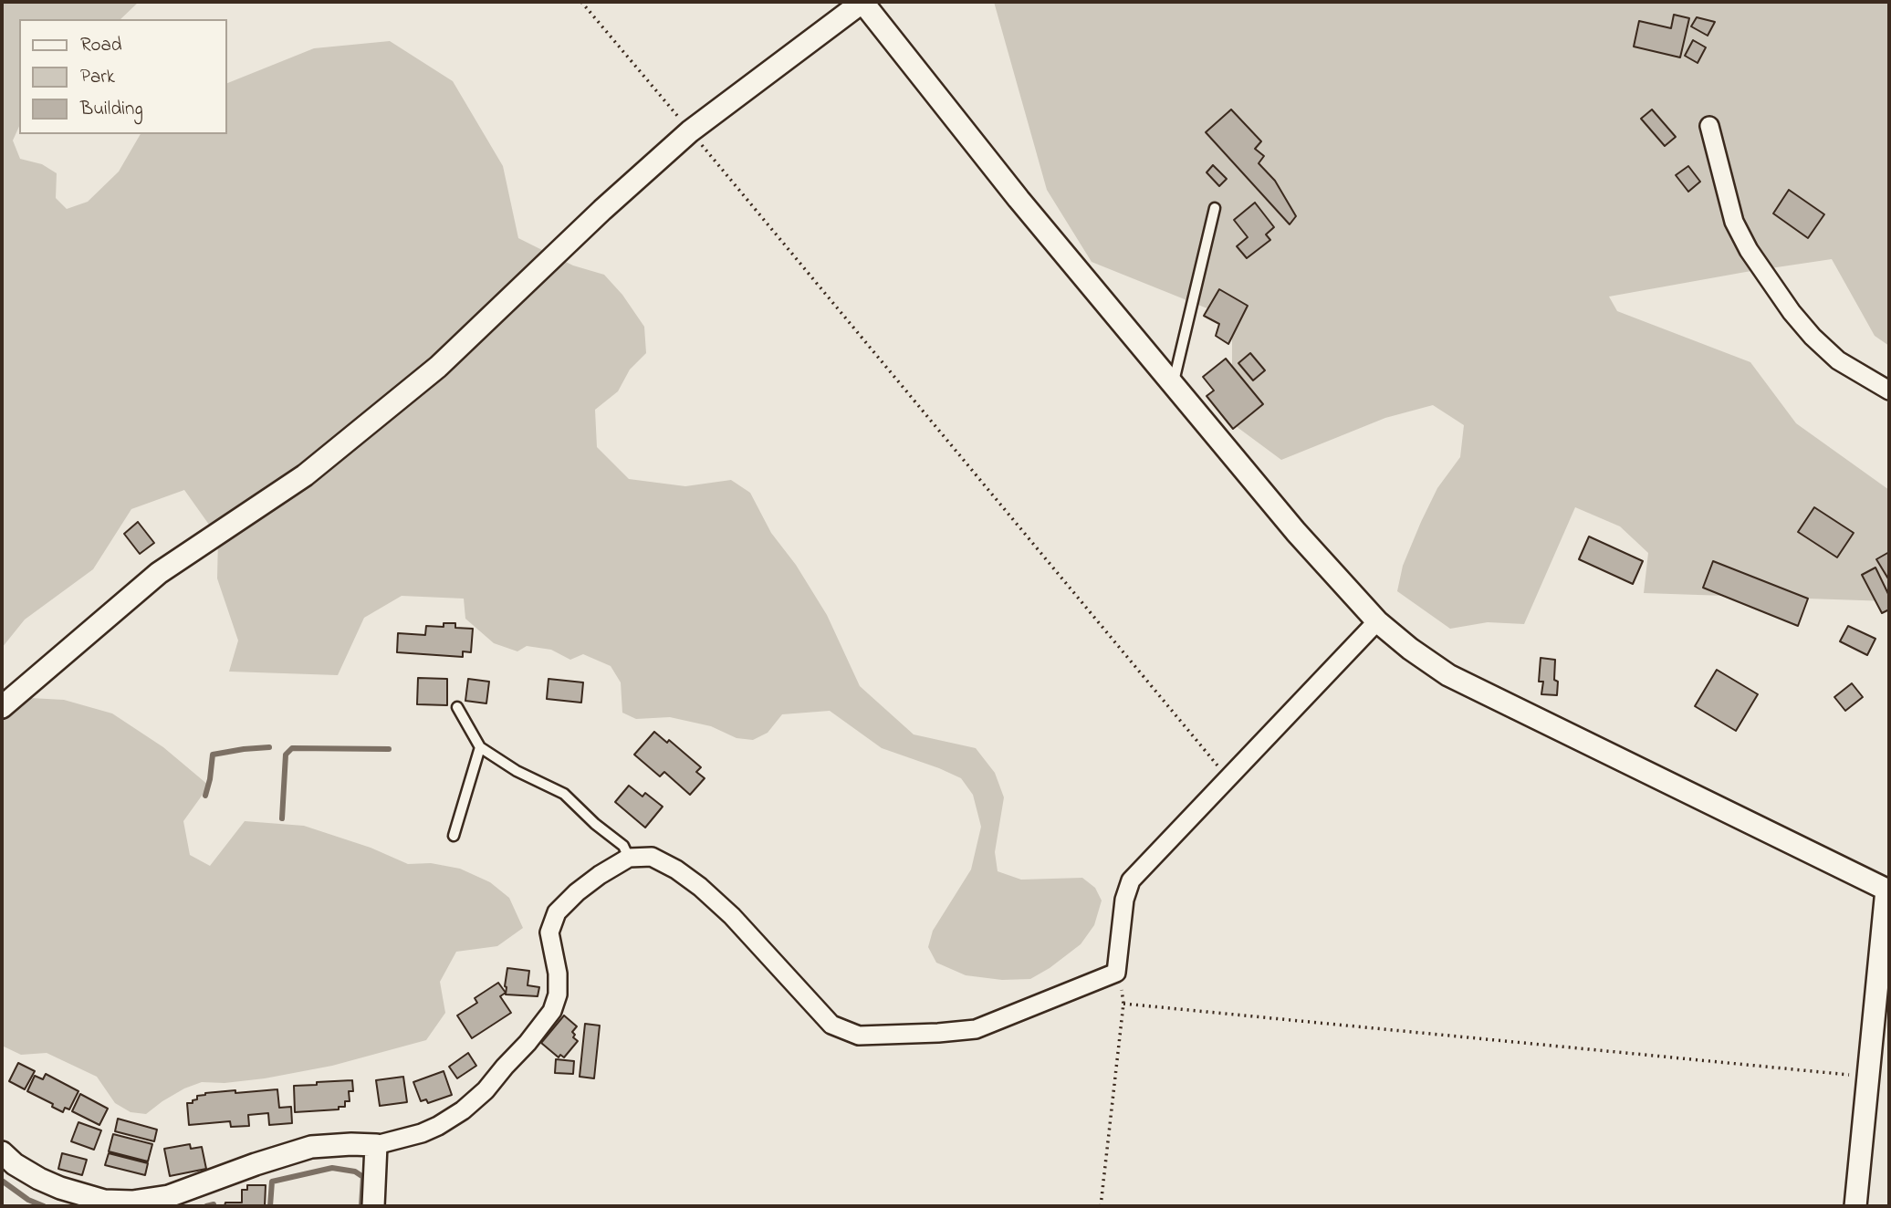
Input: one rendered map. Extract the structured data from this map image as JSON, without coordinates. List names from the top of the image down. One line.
{"legend":["Road","Park","Building"]}
